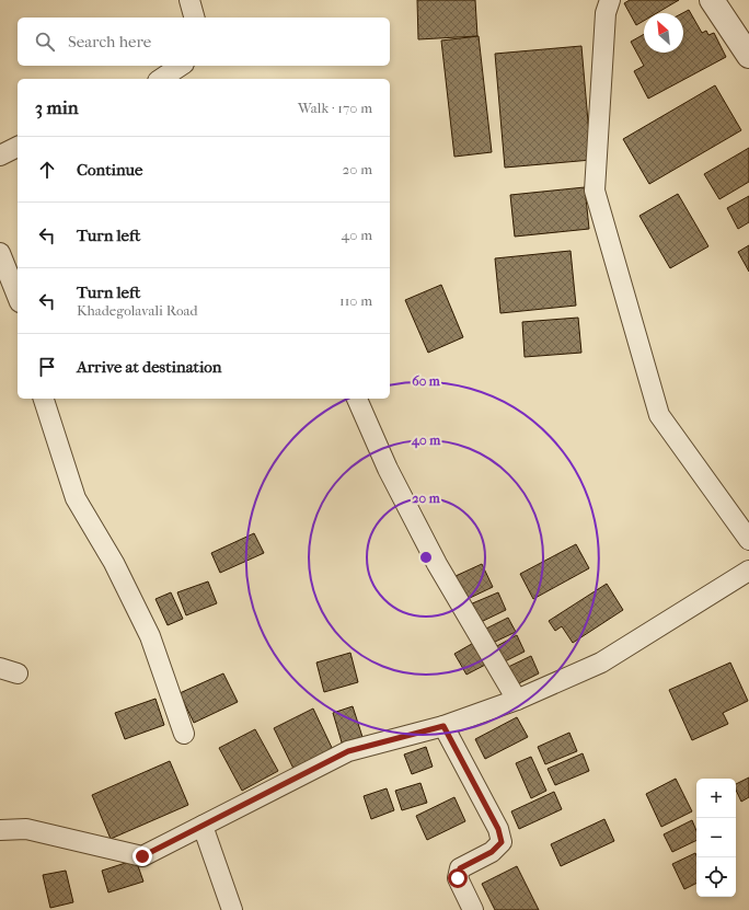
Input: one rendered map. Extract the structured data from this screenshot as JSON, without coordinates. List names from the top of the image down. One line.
{"north":"top left","page":{"search":"Search here","heading":["3 min","Walk · 170 m"],"list":[["Continue","20 m"],["Turn left","40 m"],["Turn left","Khadegolavali Road","110 m"],"Arrive at destination"],"map_buttons":["+","−"]},"rings":["60 m","40 m","20 m"]}
